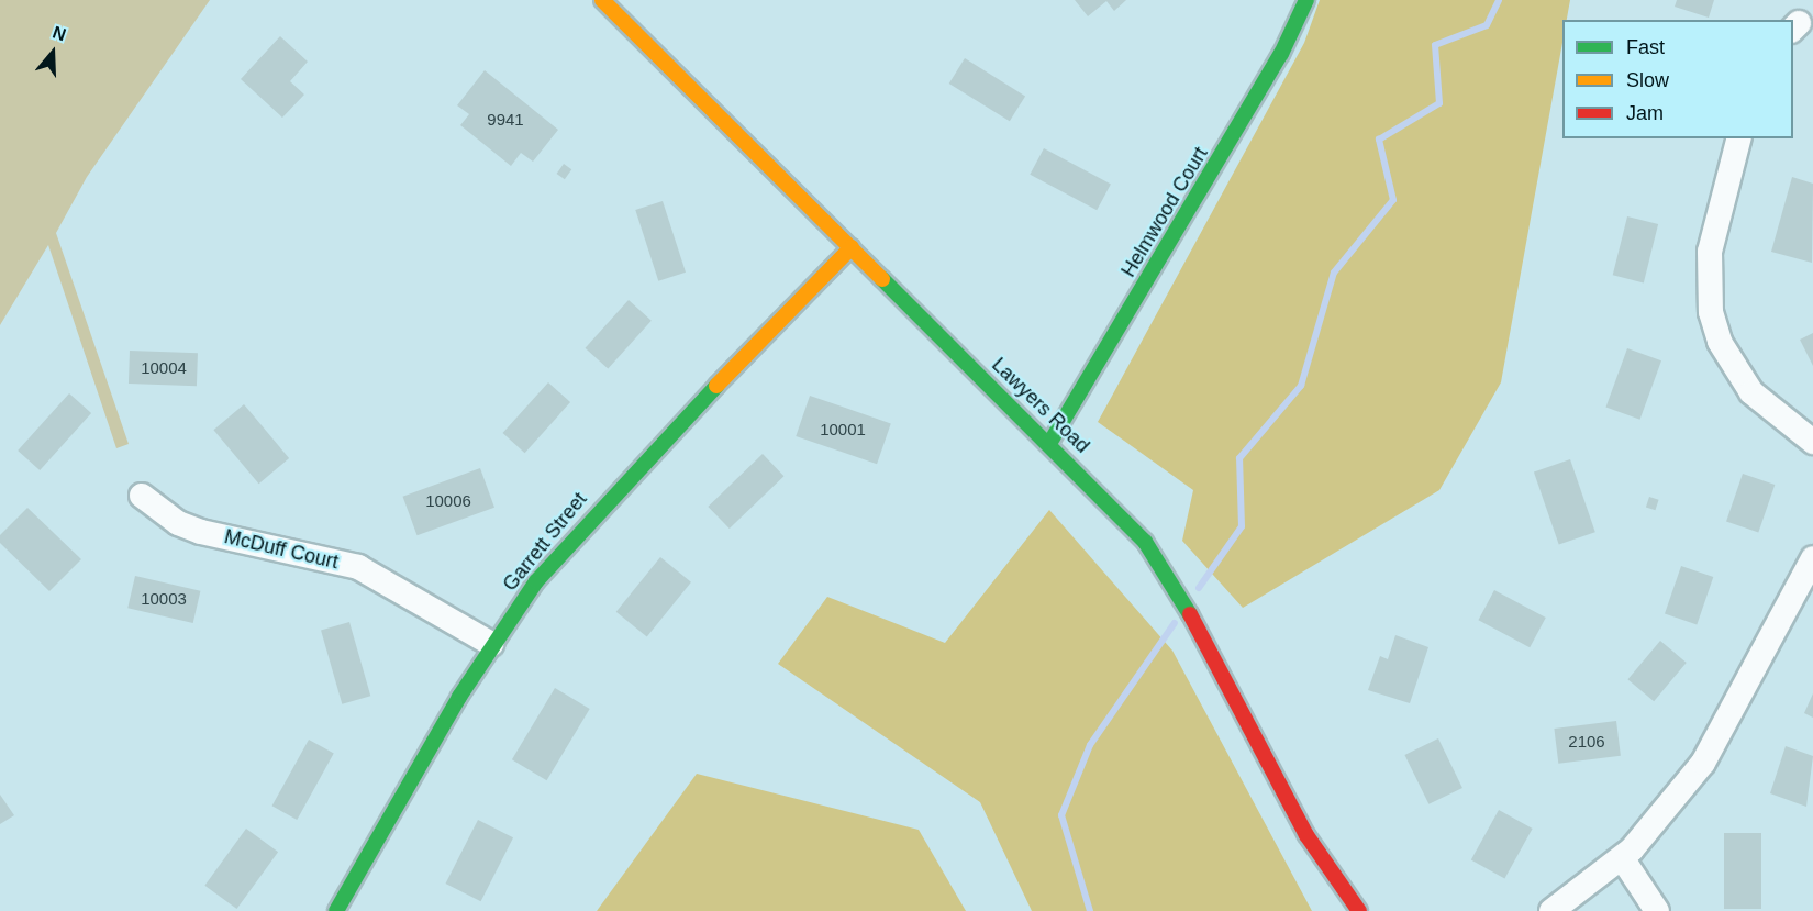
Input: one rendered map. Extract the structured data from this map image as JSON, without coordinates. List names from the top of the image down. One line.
{"streets":{"street":["Helmwood Court","Lawyers Road","Garrett Street","McDuff Court"]},"crossings":[["Helmwood Court","Lawyers Road"],["Lawyers Road","Garrett Street"],["Garrett Street","McDuff Court"]],"house_numbers":["9941","10004","10001","10006","10003","2106"],"legend":["Fast","Slow","Jam"],"north":"top"}
